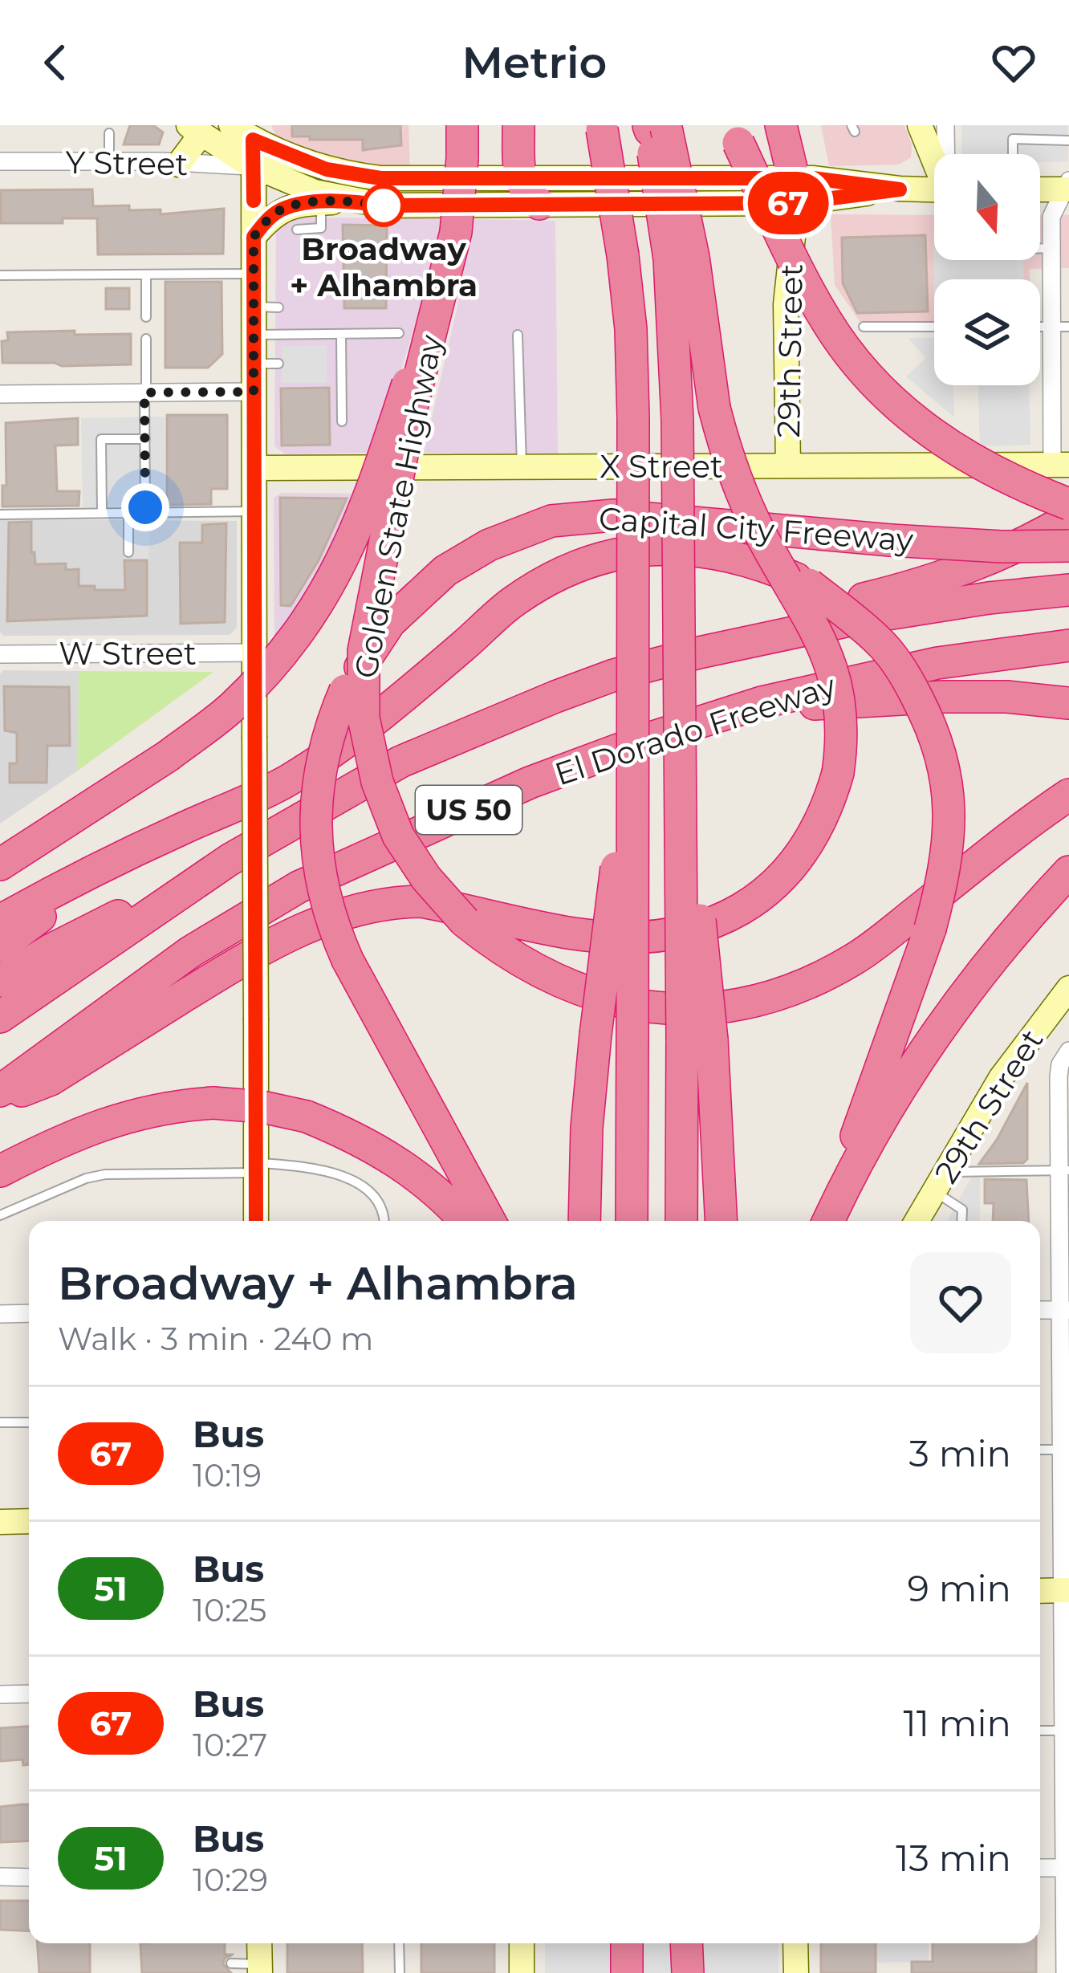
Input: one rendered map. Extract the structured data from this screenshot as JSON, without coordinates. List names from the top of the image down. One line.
{"streets":{"highway":["Golden State Highway","Capital City Freeway","El Dorado Freeway","US 50"],"main road":["29th Street","X Street"],"street":["Y Street","W Street"]},"crossings":[["29th Street","X Street"]],"places":["Broadway + Alhambra"],"lines":["bus line 67"],"north":"bottom","page":{"header":"Metrio","on_map":"67","heading":["Broadway + Alhambra","Walk · 3 min · 240 m"],"list":[{"mark":"67","name":"Bus","note":"10:19","value":"3 min"},{"mark":"51","name":"Bus","note":"10:25","value":"9 min"},{"mark":"67","name":"Bus","note":"10:27","value":"11 min"},{"mark":"51","name":"Bus","note":"10:29","value":"13 min"}]}}
